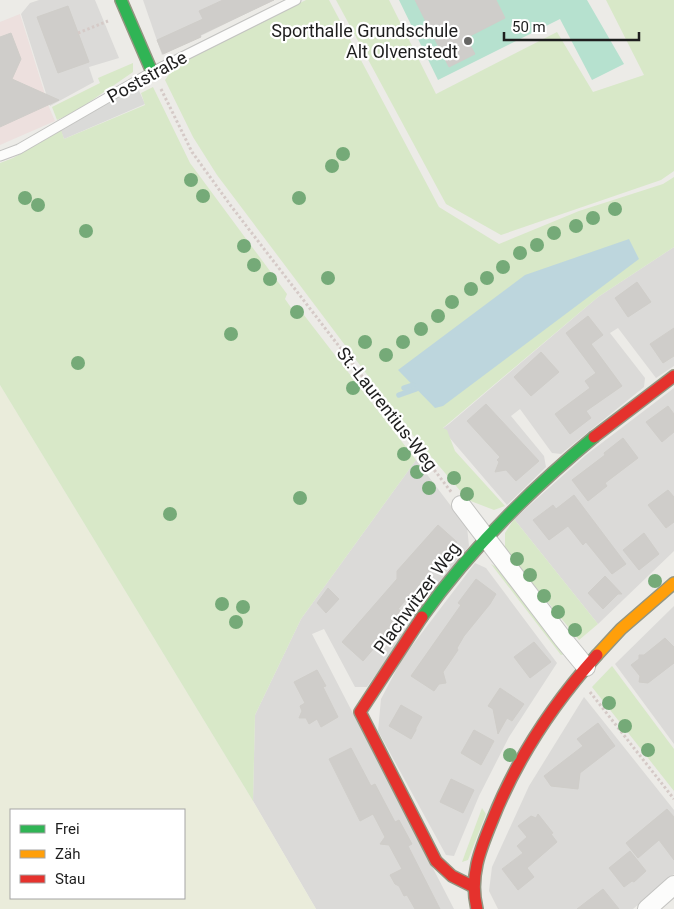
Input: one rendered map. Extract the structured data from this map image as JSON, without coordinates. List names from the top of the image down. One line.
{"streets":{"street":["Plachwitzer Weg"],"lane":["Poststraße"],"path":["St.-Laurentius-Weg"]},"crossings":[["Poststraße","St.-Laurentius-Weg"]],"places":["Sporthalle Grundschule Alt Olvenstedt"],"legend":["Frei","Zäh","Stau"],"scale_bar":"50 m"}
